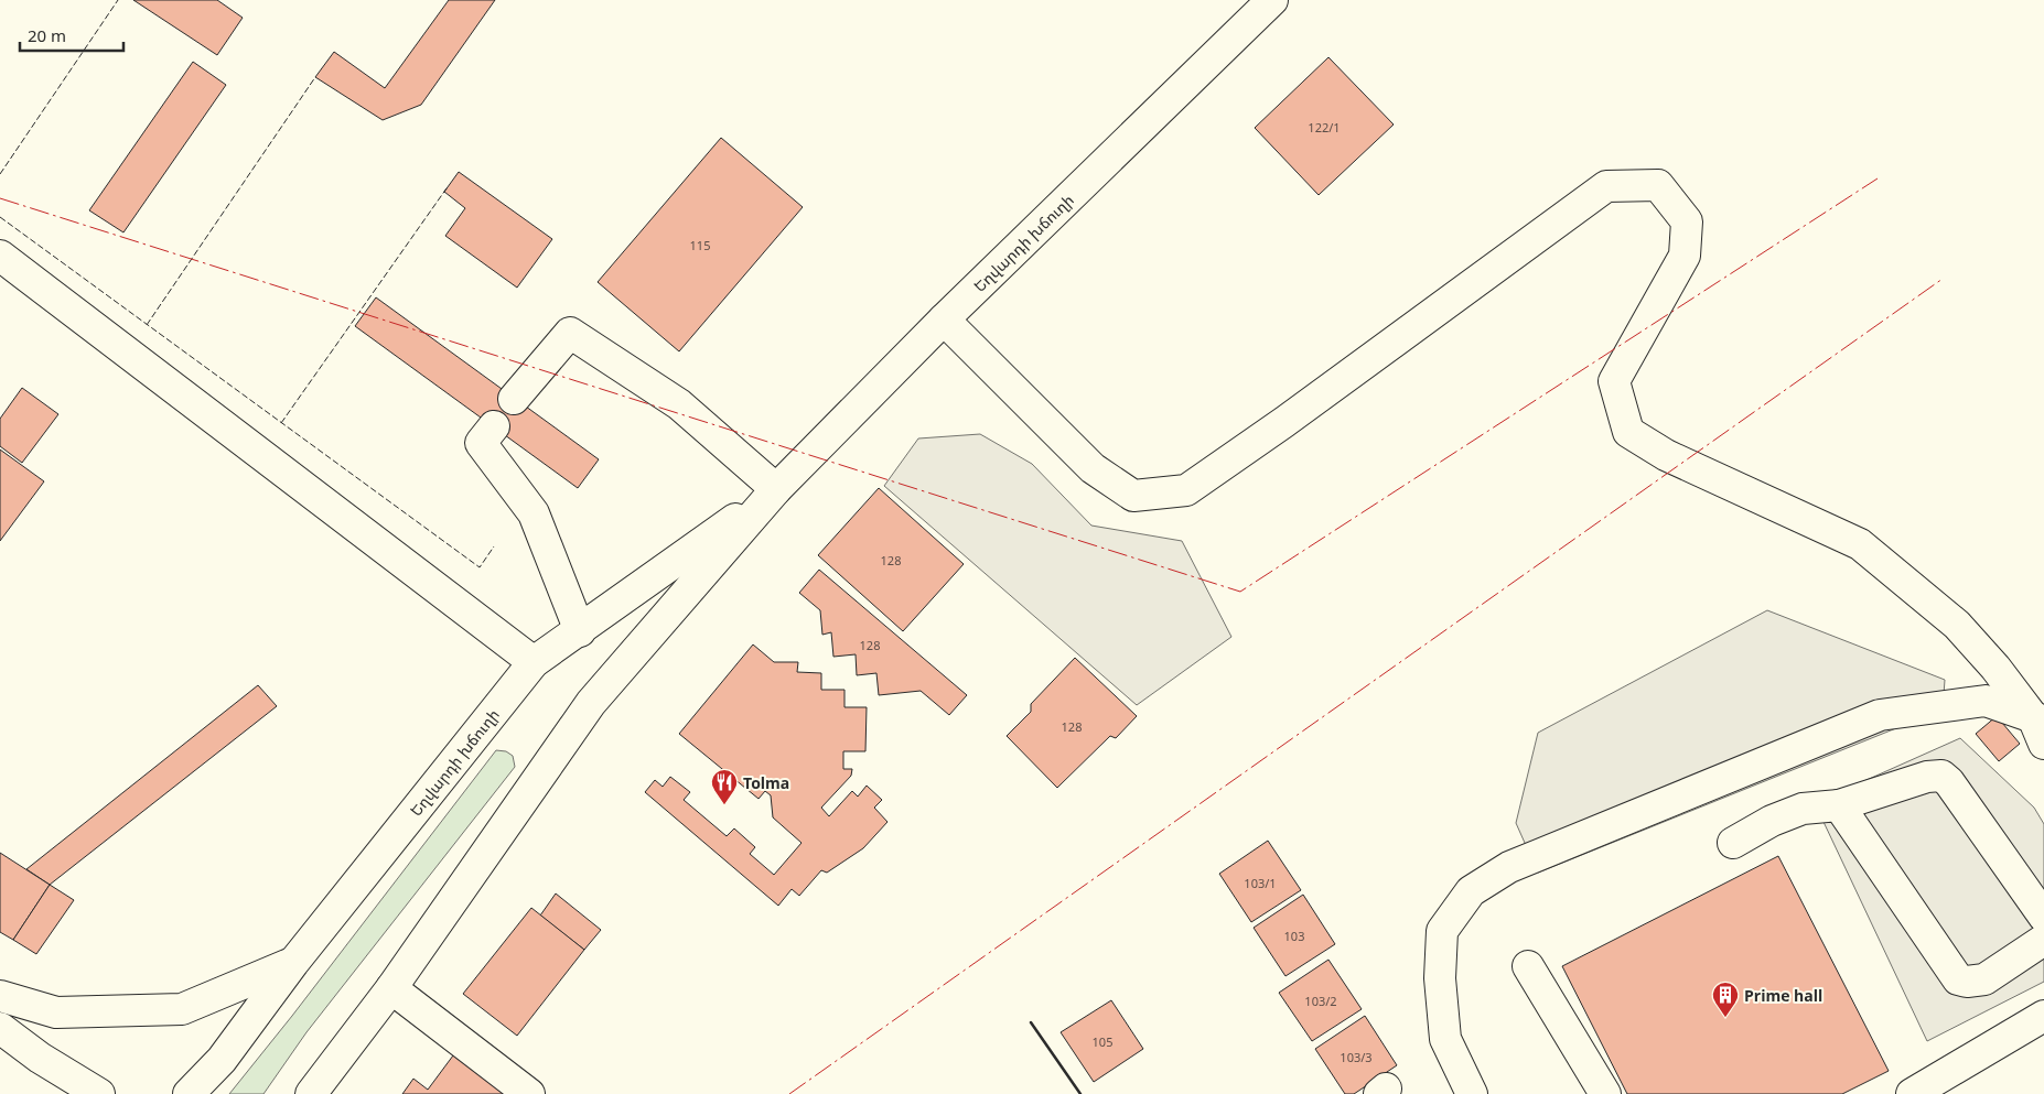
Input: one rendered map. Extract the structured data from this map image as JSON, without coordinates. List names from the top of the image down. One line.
{"streets":{"main road":["Եղվարդի խճուղի"]},"places":{"restaurant":["Tolma"],"building":["Prime hall"]},"house_numbers":["122/1","115","128","128","128","103/1","103","103/2","105","103/3"],"scale_bar":"20 m"}
